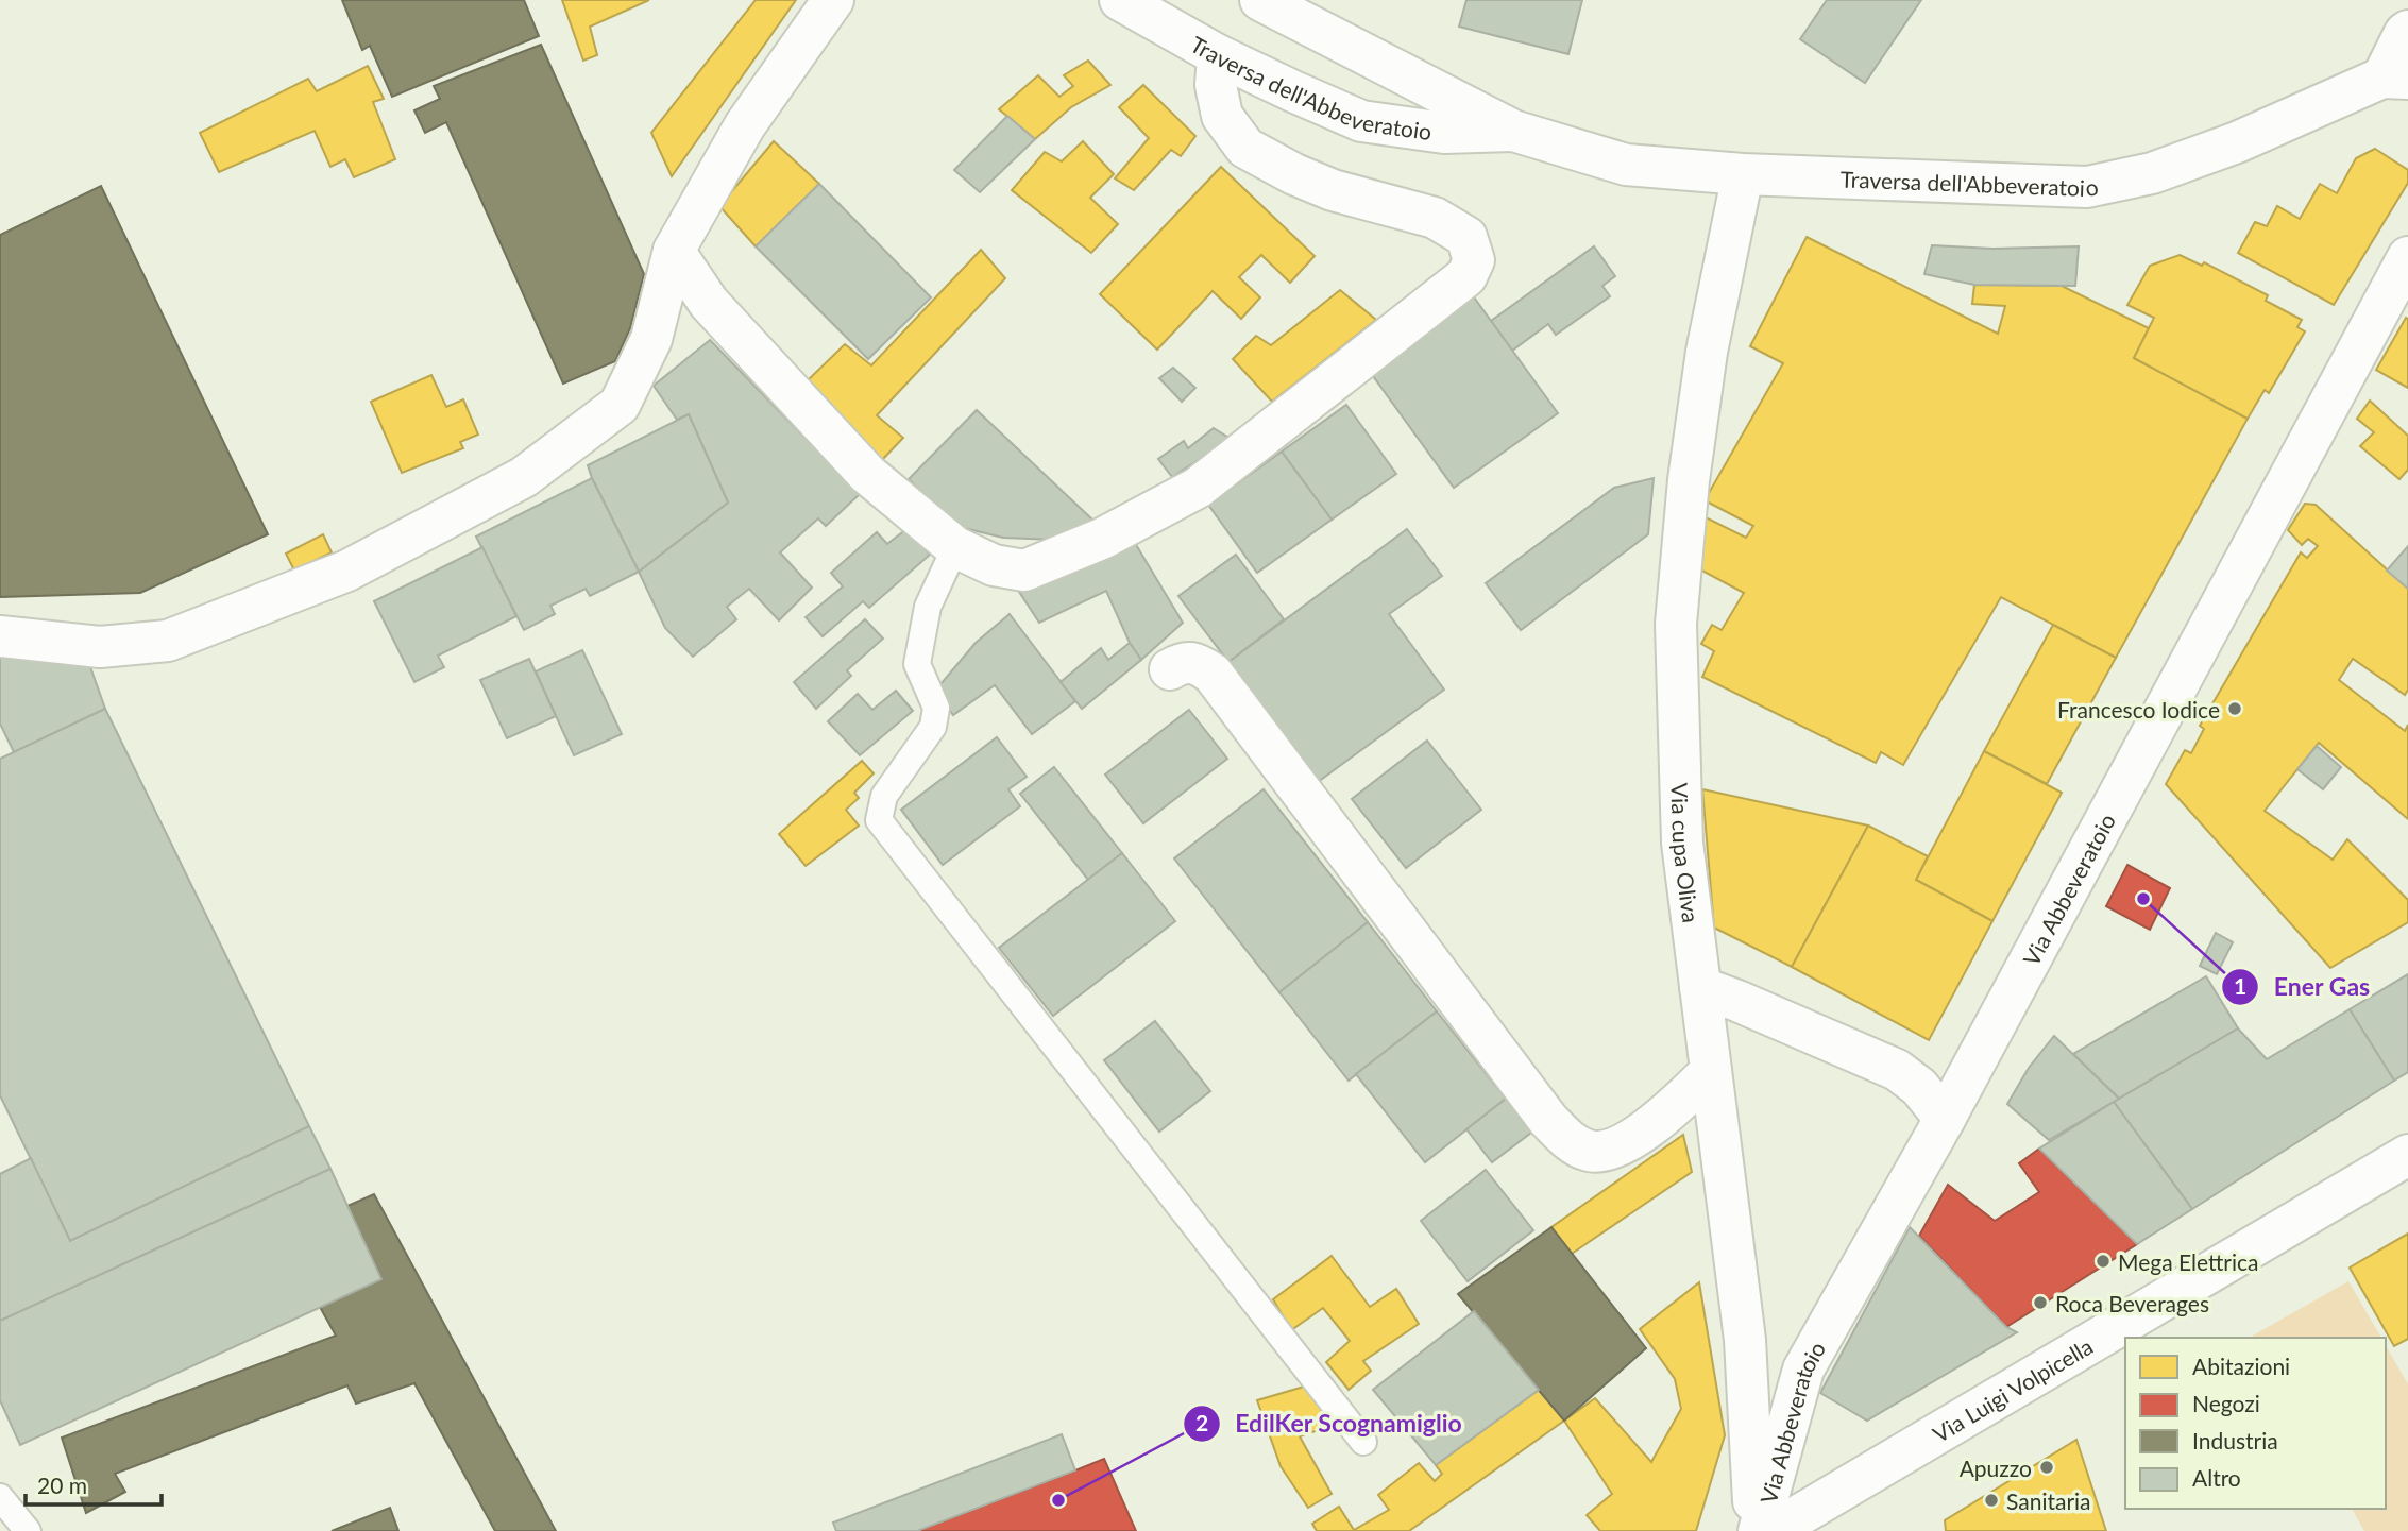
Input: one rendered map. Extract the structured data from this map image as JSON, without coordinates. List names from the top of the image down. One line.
{"streets":{"street":["Traversa dell'Abbeveratoio","Via cupa Oliva","Via Abbeveratoio","Via Luigi Volpicella"]},"crossings":[["Traversa dell'Abbeveratoio","Via cupa Oliva"],["Via cupa Oliva","Via Abbeveratoio"]],"places":["Francesco Iodice","Ener Gas","Mega Elettrica","Roca Beverages","Apuzzo","EdilKer Scognamiglio","Sanitaria"],"legend":["Abitazioni","Negozi","Industria","Altro"],"scale_bar":"20 m"}
